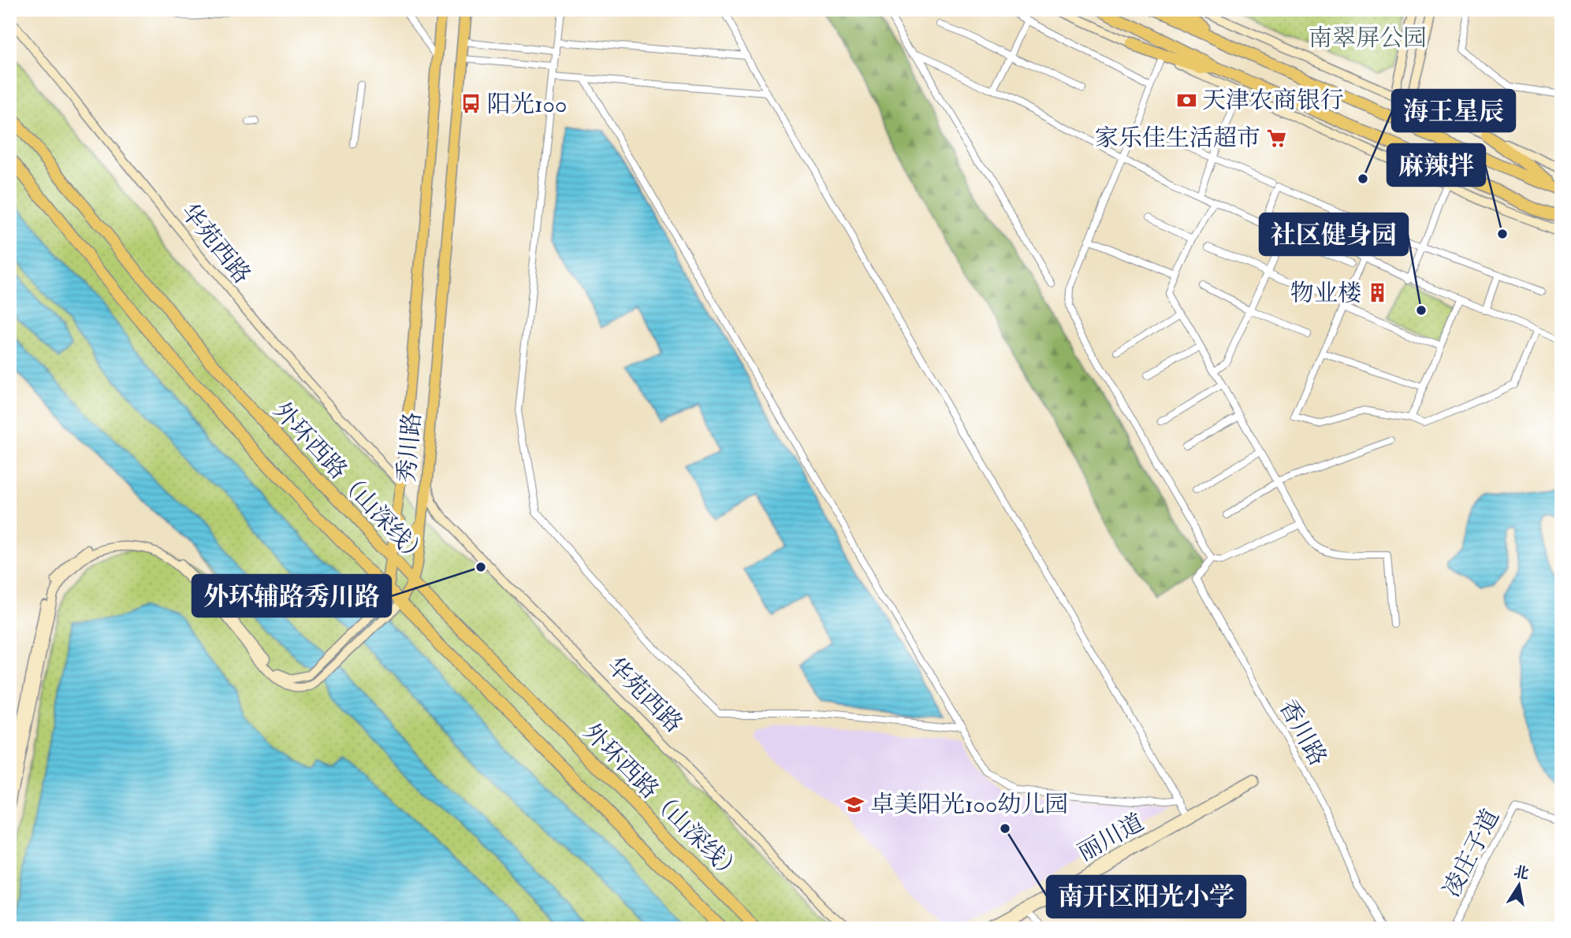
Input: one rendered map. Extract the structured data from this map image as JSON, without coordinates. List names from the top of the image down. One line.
{"streets":{"highway":["外环西路（山深线）"],"main road":["华苑西路","秀川路","丽川道"],"street":["香川路","凌庄子道"]},"crossings":[["华苑西路","秀川路"],["秀川路","外环西路（山深线）"]],"parks":["南翠屏公园"],"places":{"bank":["天津农商银行"],"bus stop":["阳光100"],"supermarket":["家乐佳生活超市"],"other":["海王星辰","麻辣拌","社区健身园","外环辅路秀川路","南开区阳光小学"],"building":["物业楼"],"school or university":["卓美阳光100幼儿园"]},"north":"top"}
